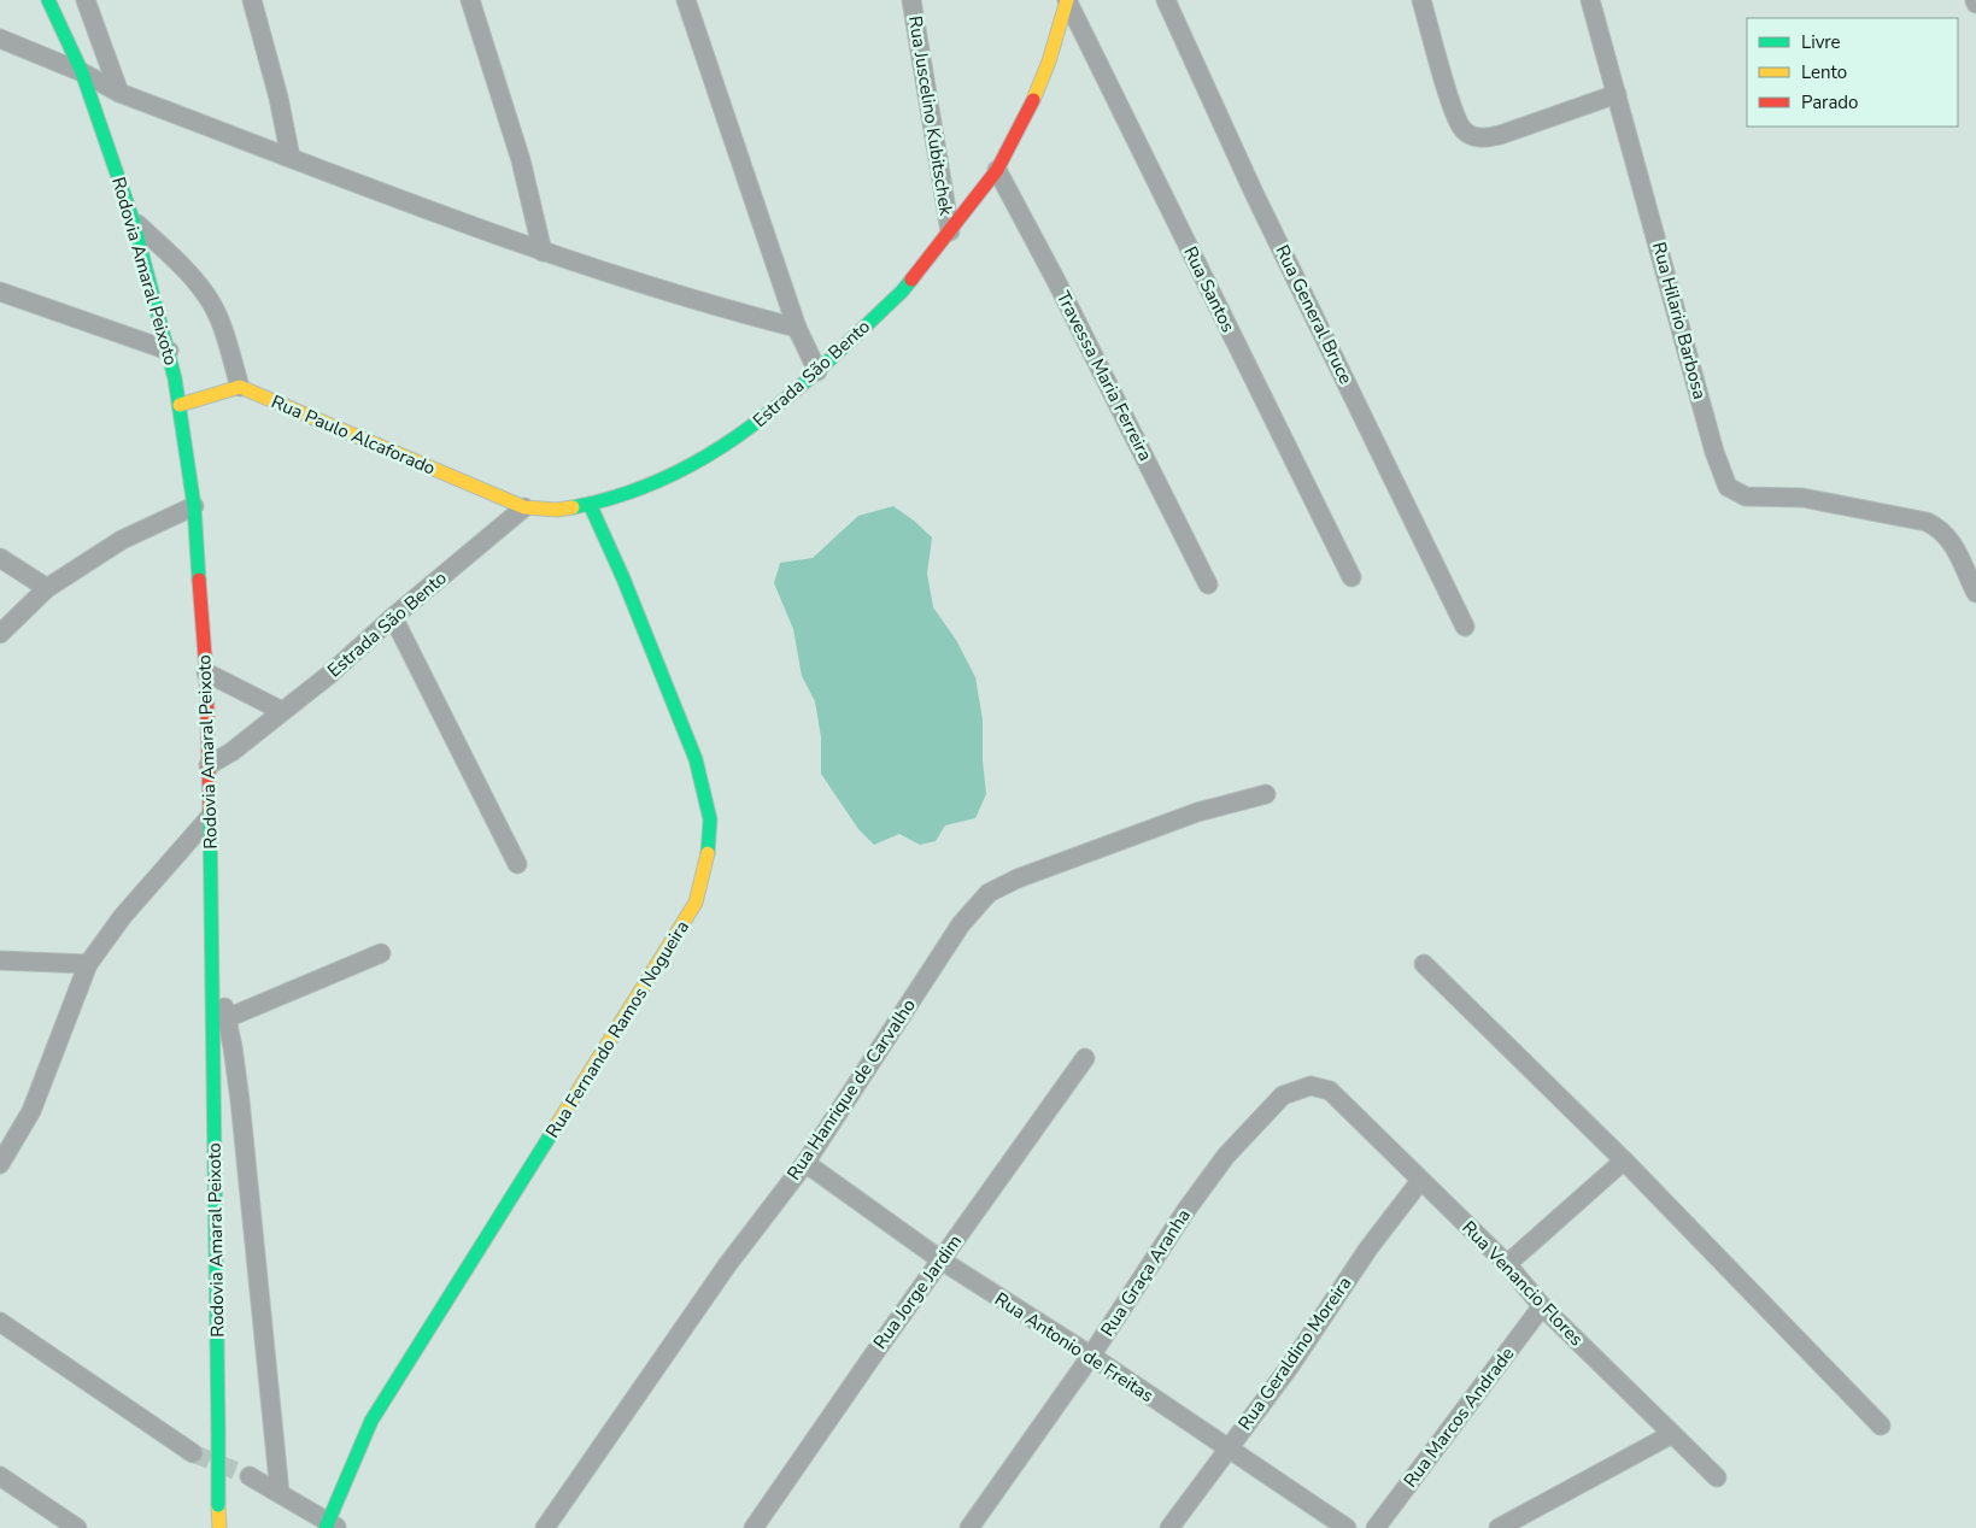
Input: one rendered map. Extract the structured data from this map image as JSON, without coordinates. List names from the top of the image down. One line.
{"streets":{"main road":["Rodovia Amaral Peixoto","Estrada São Bento","Rua Paulo Alcaforado","Rua Fernando Ramos Nogueira"],"street":["Rua Juscelino Kubitschek","Rua Santos","Rua General Bruce","Rua Hilario Barbosa","Travessa Maria Ferreira","Rua Hanrique de Carvalho","Rua Graça Aranha","Rua Venancio Flores","Rua Jorge Jardim","Rua Antonio de Freitas","Rua Geraldino Moreira","Rua Marcos Andrade"]},"crossings":[["Rua Juscelino Kubitschek","Estrada São Bento"],["Rodovia Amaral Peixoto","Estrada São Bento"],["Rua Santos","Estrada São Bento"],["Estrada São Bento","Travessa Maria Ferreira"],["Estrada São Bento","Rua Paulo Alcaforado"],["Estrada São Bento","Rua Fernando Ramos Nogueira"],["Rua Hanrique de Carvalho","Rua Antonio de Freitas"],["Rua Graça Aranha","Rua Venancio Flores"],["Rua Graça Aranha","Rua Antonio de Freitas"],["Rua Venancio Flores","Rua Geraldino Moreira"],["Rua Venancio Flores","Rua Marcos Andrade"],["Rua Jorge Jardim","Rua Antonio de Freitas"],["Rua Antonio de Freitas","Rua Geraldino Moreira"]],"legend":["Livre","Lento","Parado"]}
